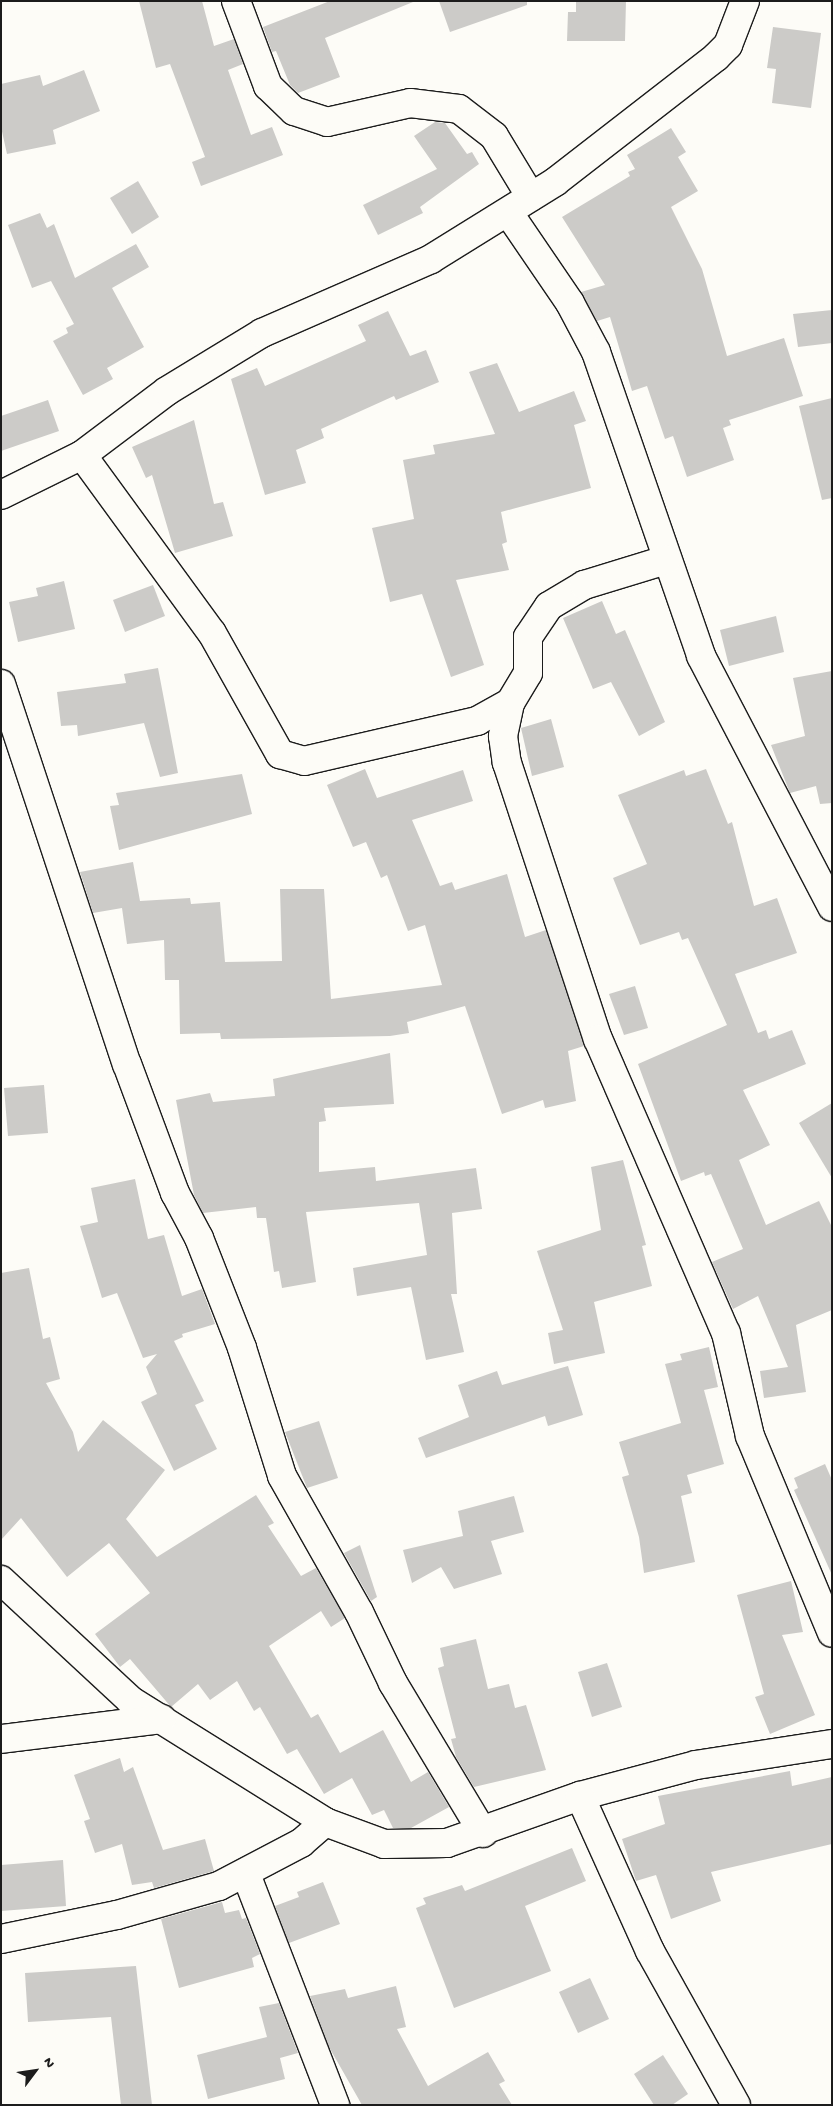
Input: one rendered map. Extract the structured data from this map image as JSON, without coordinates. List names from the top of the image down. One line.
{"north":"top right"}
